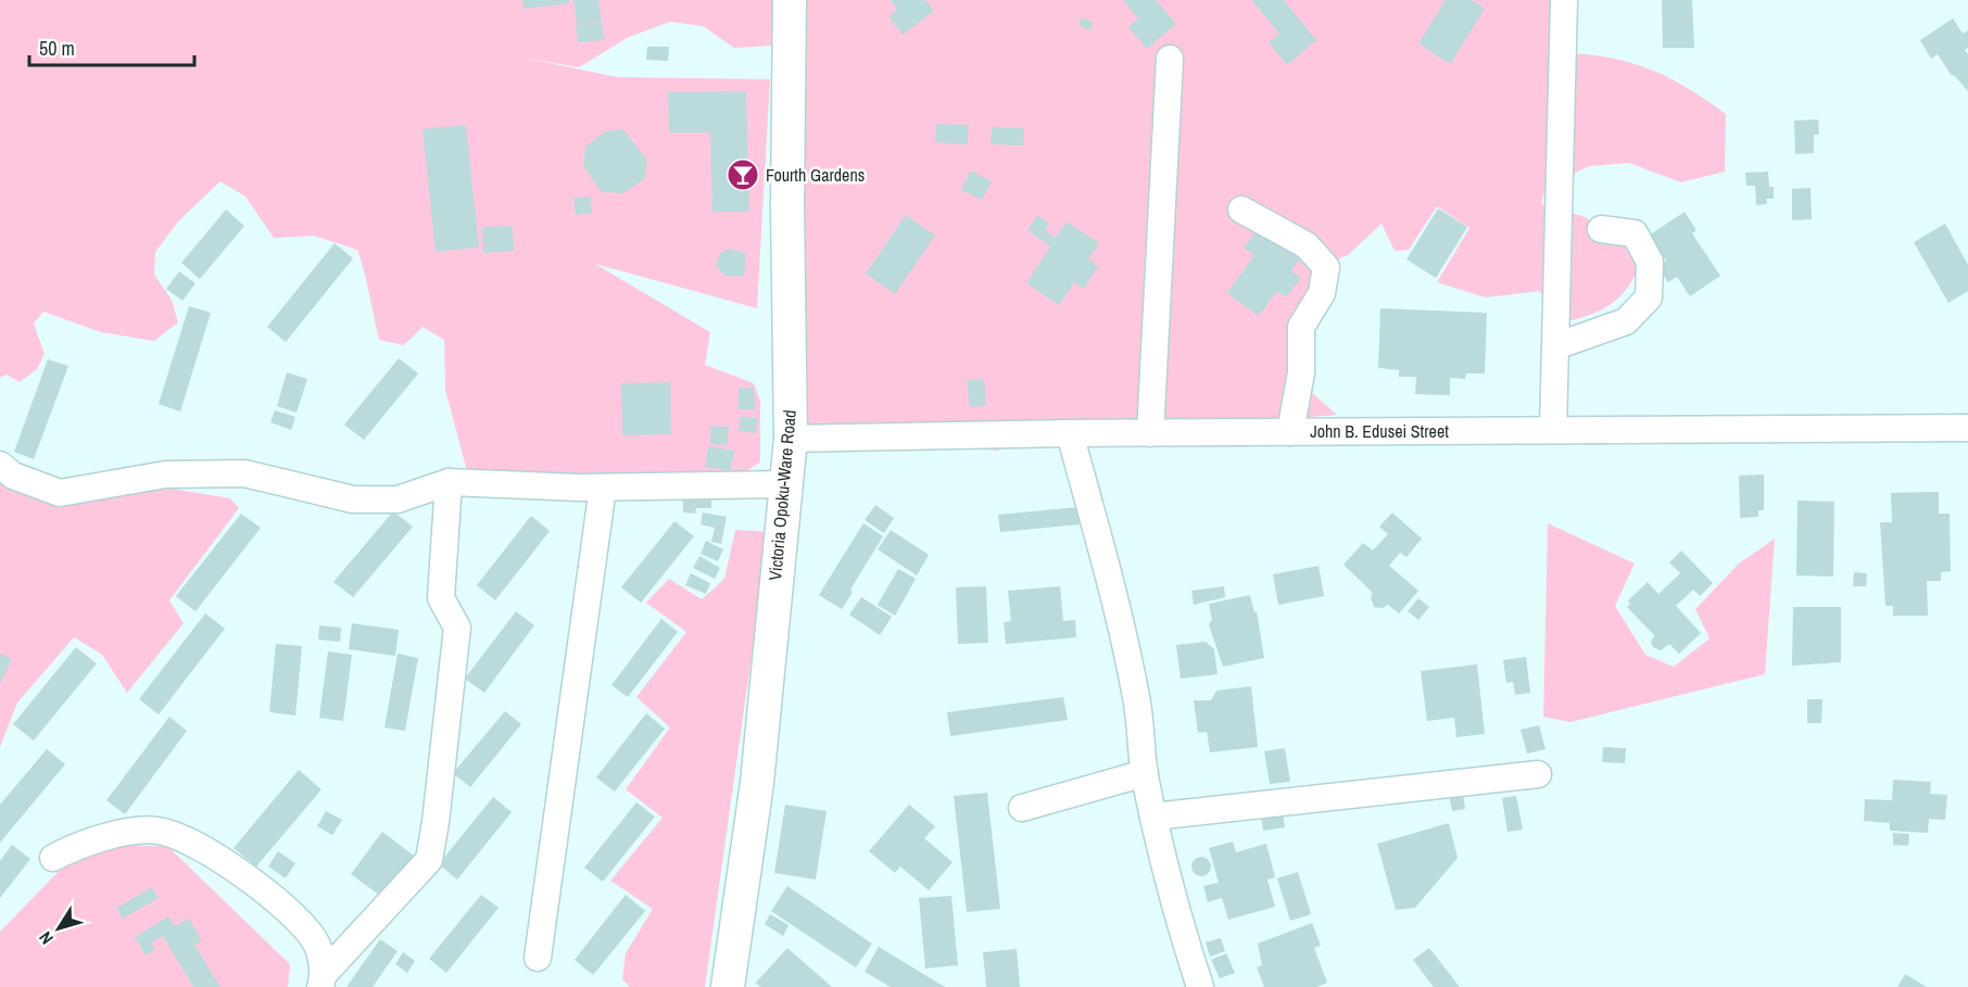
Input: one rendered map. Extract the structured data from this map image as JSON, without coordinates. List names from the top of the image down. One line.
{"streets":{"main road":["Victoria Opoku-Ware Road"],"street":["John B. Edusei Street"]},"crossings":[["John B. Edusei Street","Victoria Opoku-Ware Road"]],"places":{"bar":["Fourth Gardens"]},"scale_bar":"50 m","north":"bottom left"}
